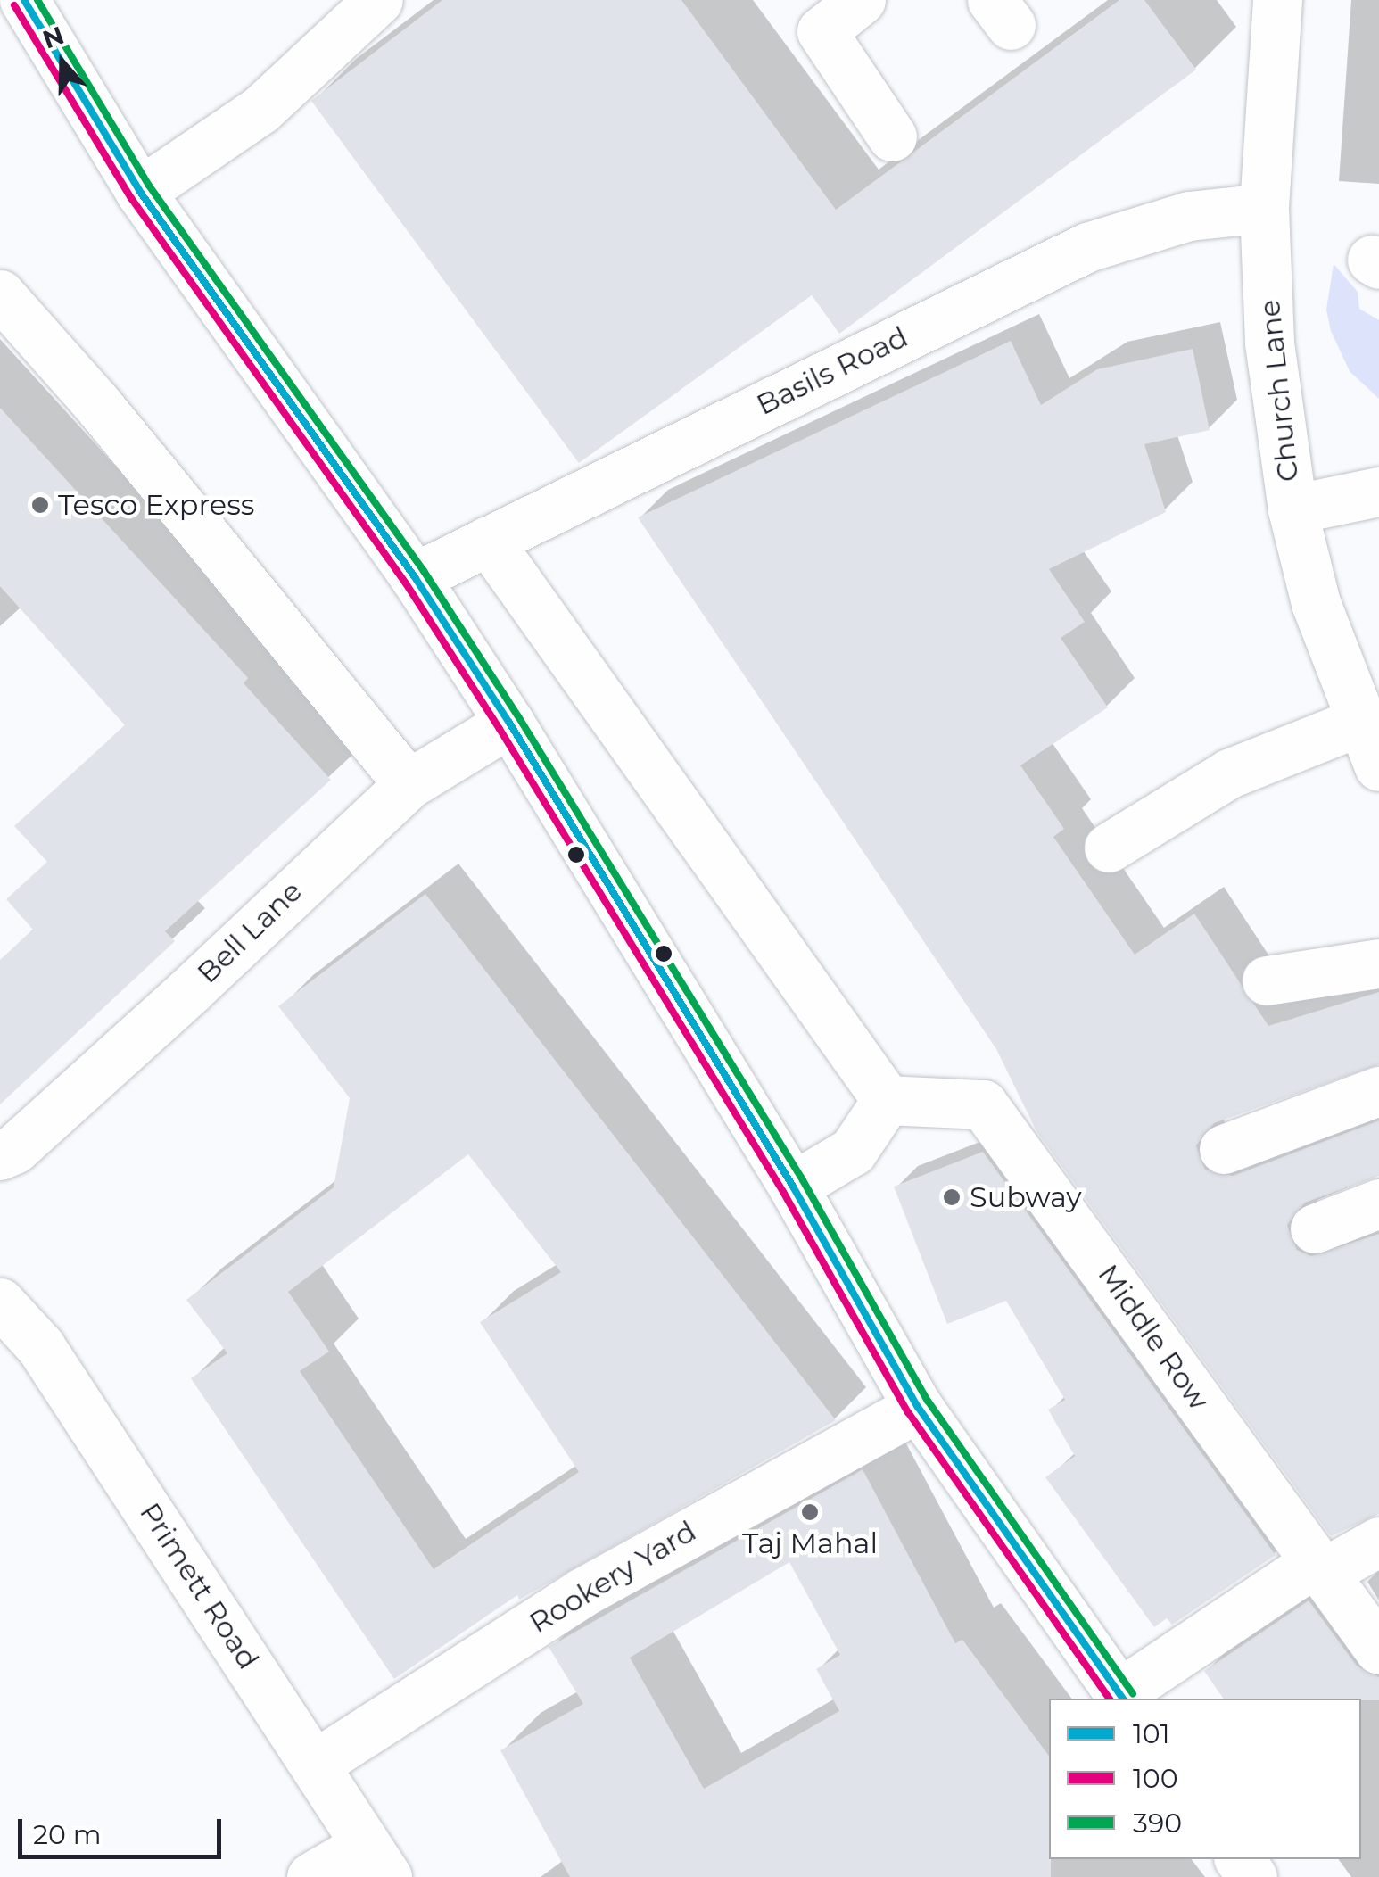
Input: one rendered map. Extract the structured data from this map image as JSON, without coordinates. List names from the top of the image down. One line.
{"streets":{"street":["Basils Road","Church Lane","Bell Lane","Middle Row","Rookery Yard","Primett Road"]},"crossings":[["Basils Road","Church Lane"],["Rookery Yard","Primett Road"]],"places":["Tesco Express","Subway","Taj Mahal"],"lines":["transit line 101","transit line 390","transit line 100"],"legend":["101","100","390"],"scale_bar":"20 m","north":"top"}
